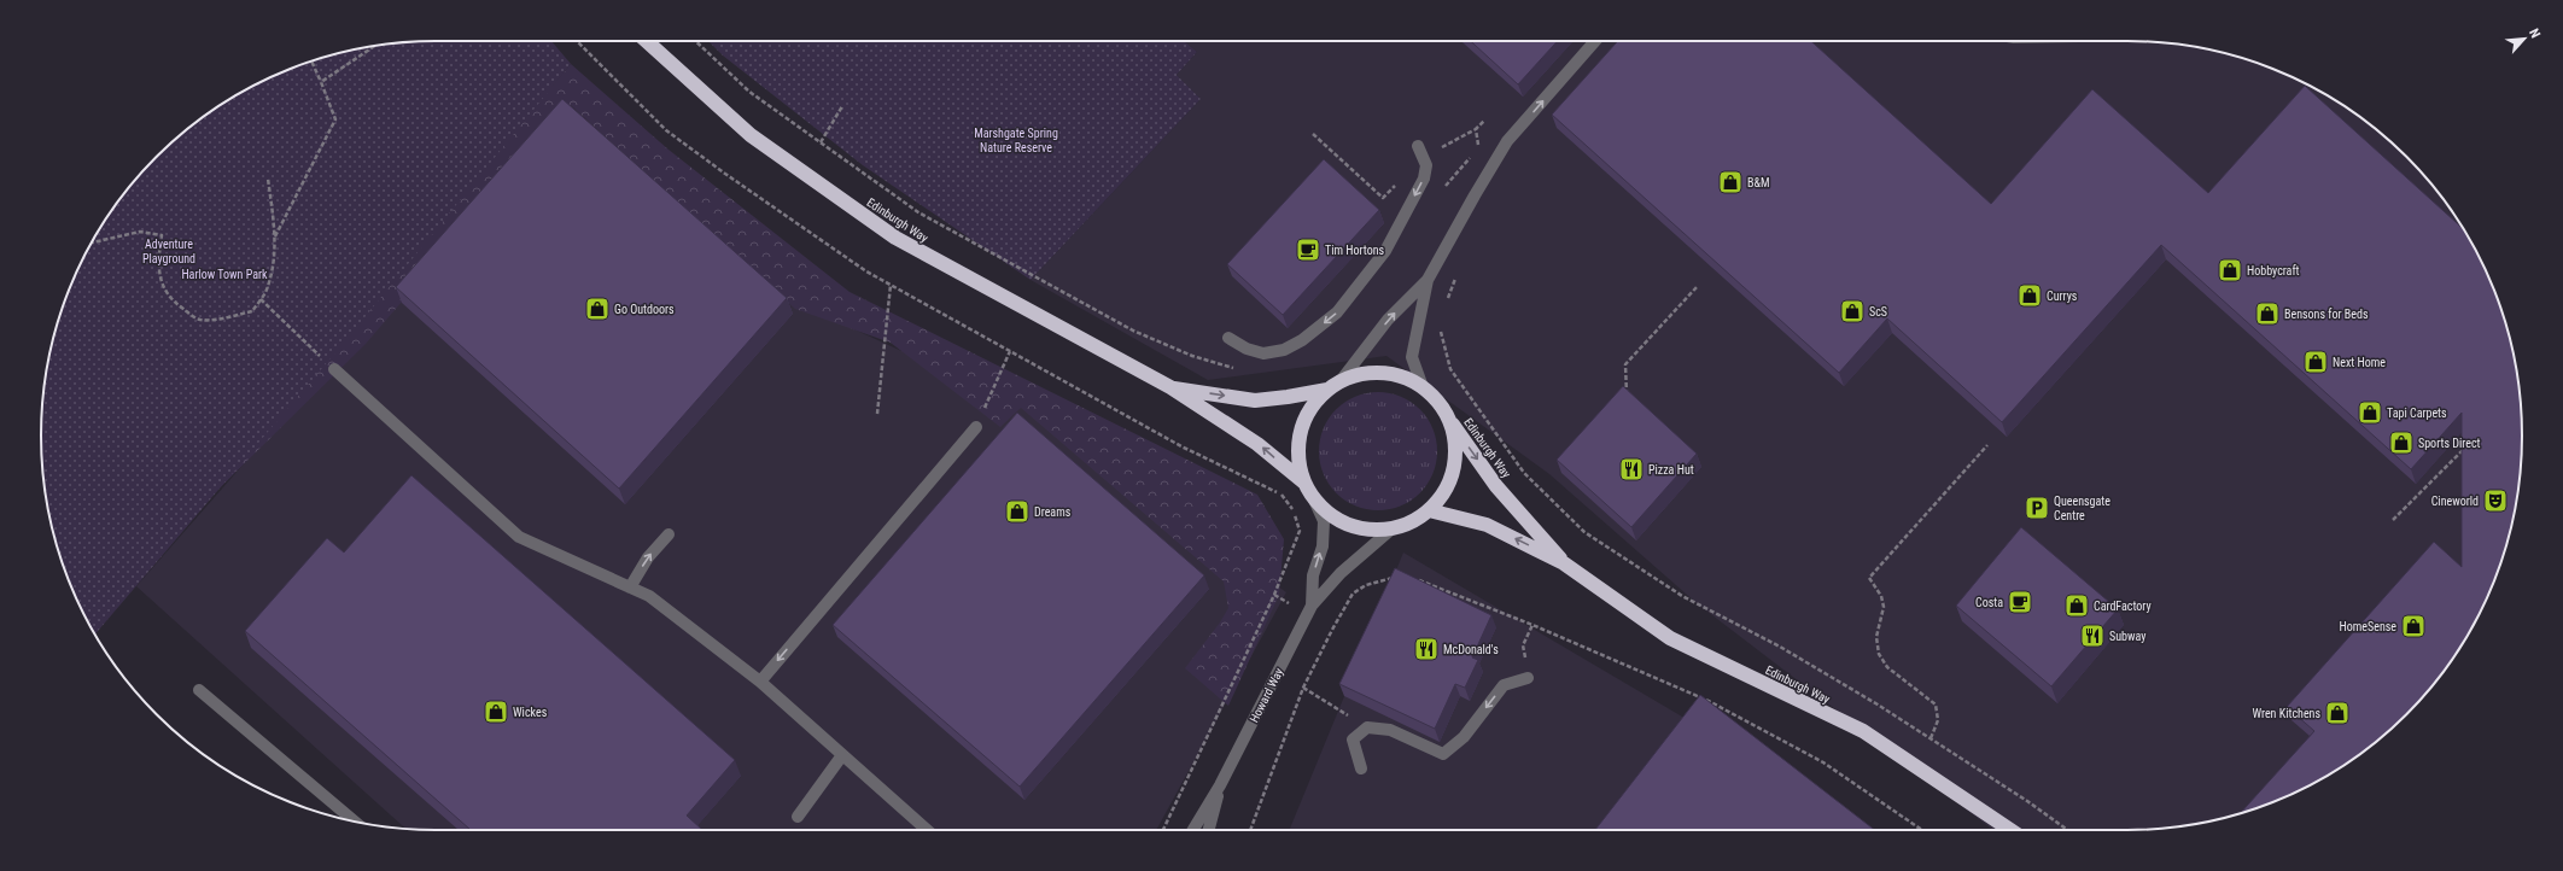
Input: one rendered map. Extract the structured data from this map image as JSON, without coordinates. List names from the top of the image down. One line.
{"streets":{"highway":["Edinburgh Way"],"street":["Howard Way"]},"parks":["Marshgate Spring Nature Reserve","Adventure Playground","Harlow Town Park"],"places":{"shop":["B&M","Hobbycraft","Currys","Go Outdoors","ScS","Bensons for Beds","Next Home","Tapi Carpets","Sports Direct","Dreams","CardFactory","HomeSense","Wickes","Wren Kitchens"],"cafe":["Tim Hortons","Costa"],"restaurant":["Pizza Hut","Subway","McDonald's"],"theatre":["Cineworld"],"parking":["Queensgate Centre"]},"north":"top right"}
